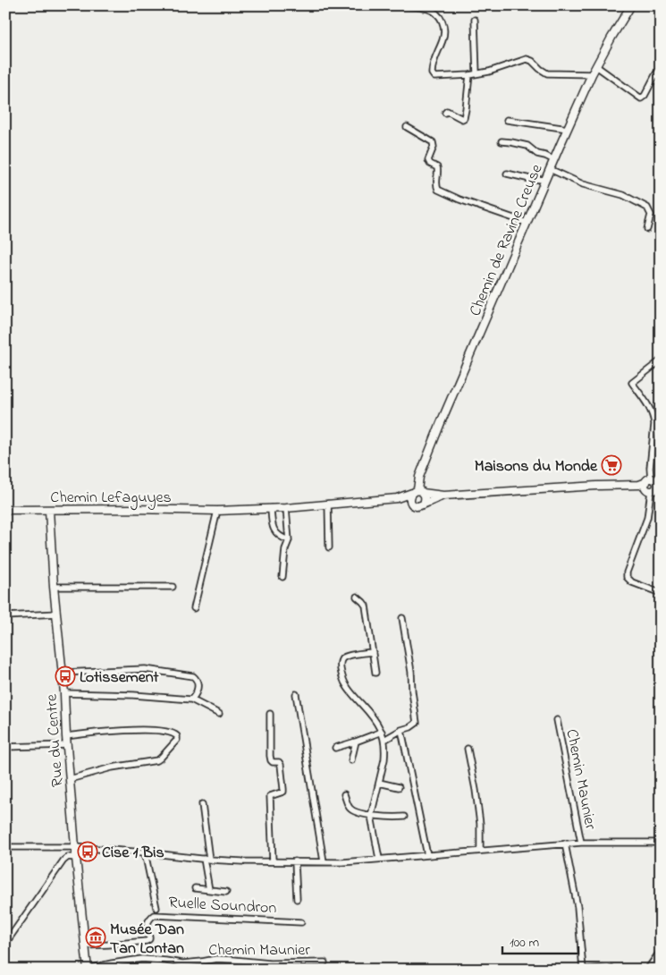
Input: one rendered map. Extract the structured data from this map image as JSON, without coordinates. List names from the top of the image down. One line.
{"streets":{"main road":["Chemin de Ravine Creuse","Chemin Lefaguyes","Rue du Centre"],"street":["Chemin Maunier","Ruelle Soundron"]},"crossings":[["Chemin de Ravine Creuse","Chemin Lefaguyes"],["Chemin Lefaguyes","Rue du Centre"],["Rue du Centre","Chemin Maunier"],["Rue du Centre","Ruelle Soundron"]],"places":{"supermarket":["Maisons du Monde"],"bus stop":["Lotissement","Cise 1 Bis"],"museum":["Musée Dan Tan Lontan"]},"scale_bar":"100 m"}
